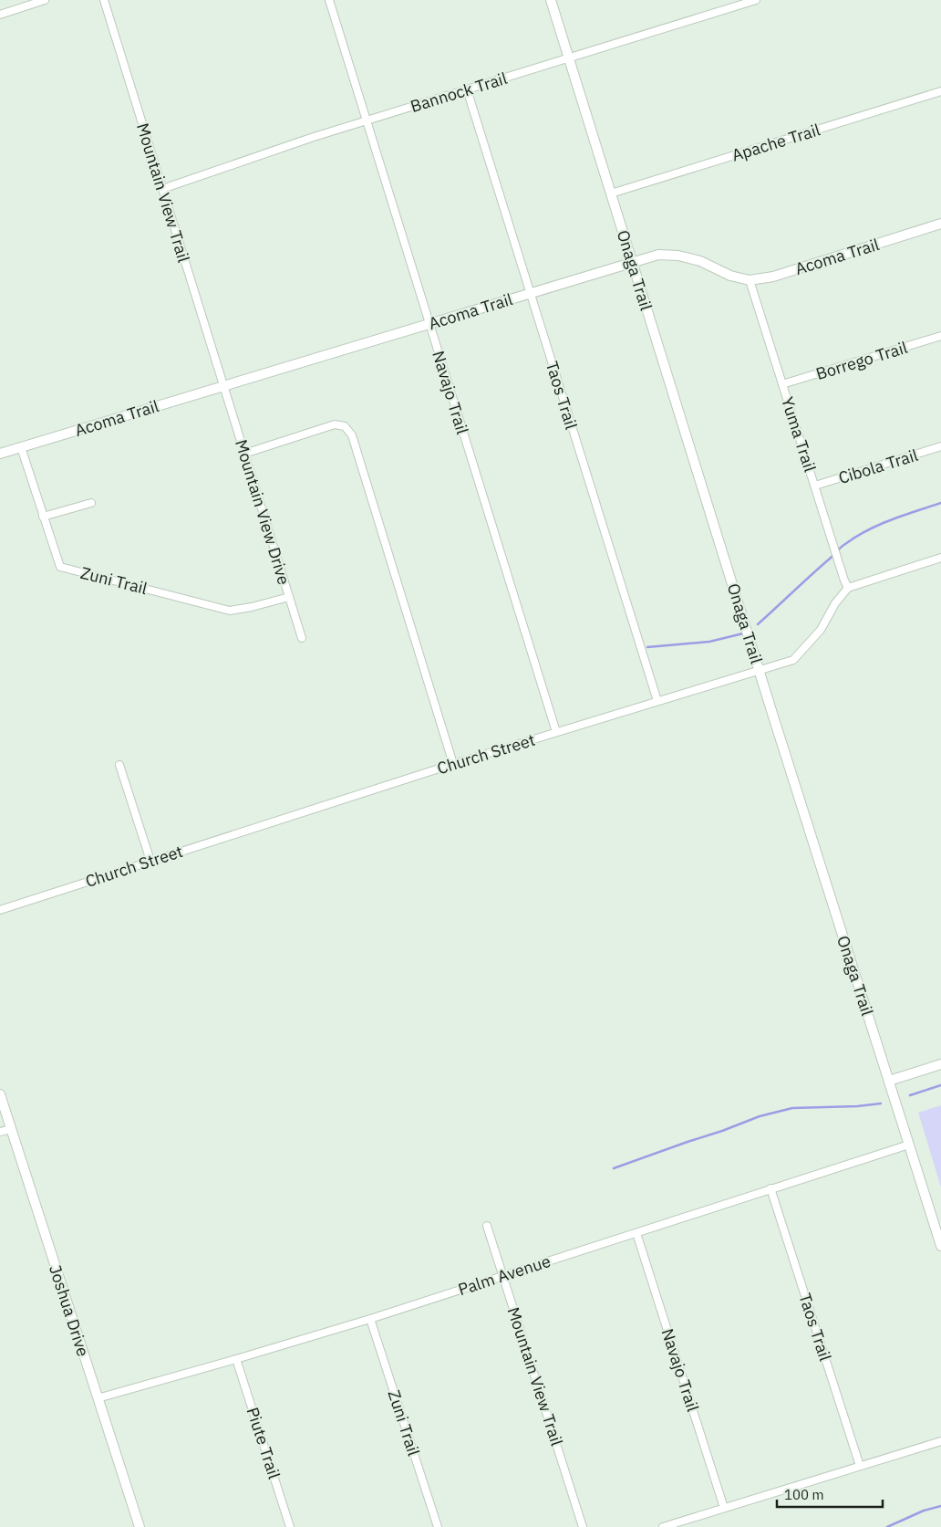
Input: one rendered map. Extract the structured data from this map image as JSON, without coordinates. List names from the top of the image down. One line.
{"streets":{"street":["Bannock Trail","Apache Trail","Mountain View Trail","Acoma Trail","Onaga Trail","Borrego Trail","Navajo Trail","Taos Trail","Yuma Trail","Cibola Trail","Mountain View Drive","Zuni Trail","Church Street","Palm Avenue","Joshua Drive","Piute Trail"]},"crossings":[["Bannock Trail","Mountain View Trail"],["Bannock Trail","Onaga Trail"],["Bannock Trail","Navajo Trail"],["Bannock Trail","Taos Trail"],["Apache Trail","Onaga Trail"],["Mountain View Trail","Acoma Trail"],["Mountain View Trail","Mountain View Drive"],["Mountain View Trail","Palm Avenue"],["Acoma Trail","Onaga Trail"],["Acoma Trail","Navajo Trail"],["Acoma Trail","Taos Trail"],["Acoma Trail","Yuma Trail"],["Acoma Trail","Mountain View Drive"],["Acoma Trail","Zuni Trail"],["Onaga Trail","Church Street"],["Onaga Trail","Palm Avenue"],["Borrego Trail","Yuma Trail"],["Navajo Trail","Church Street"],["Navajo Trail","Palm Avenue"],["Taos Trail","Church Street"],["Taos Trail","Palm Avenue"],["Yuma Trail","Cibola Trail"],["Yuma Trail","Church Street"],["Mountain View Drive","Zuni Trail"],["Zuni Trail","Palm Avenue"],["Palm Avenue","Joshua Drive"],["Palm Avenue","Piute Trail"]],"scale_bar":"100 m"}
